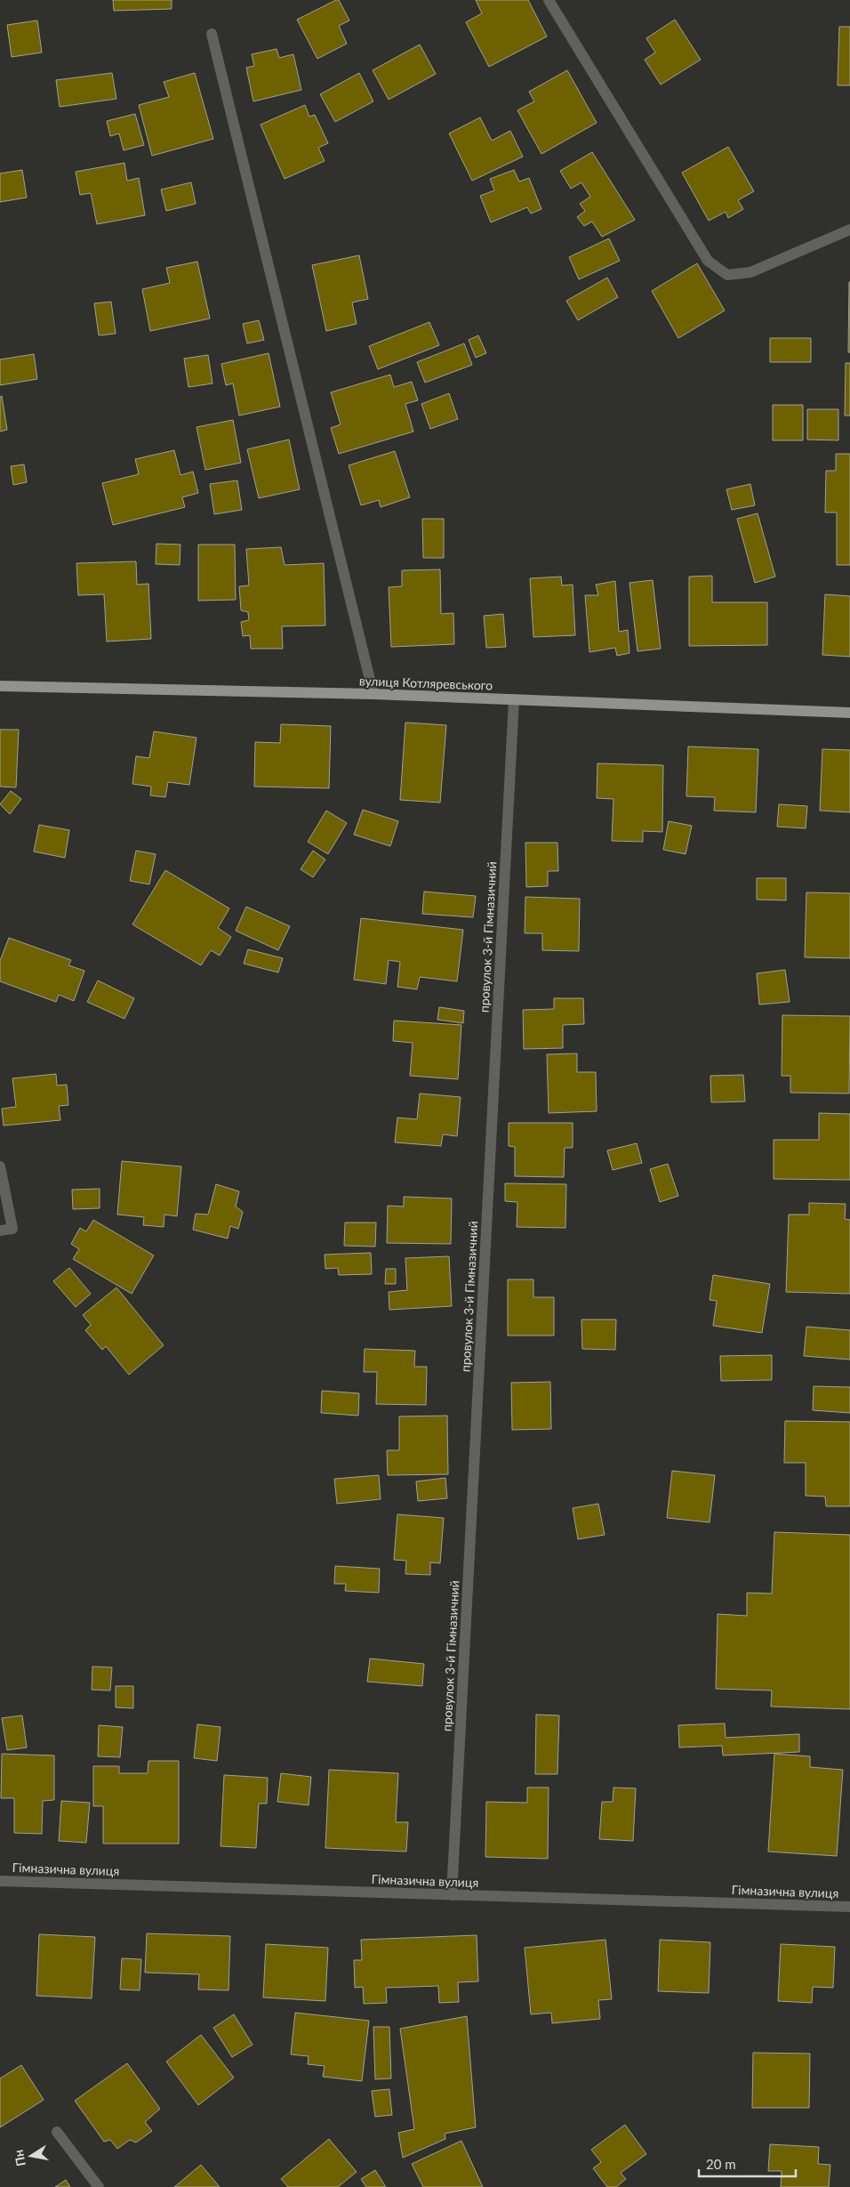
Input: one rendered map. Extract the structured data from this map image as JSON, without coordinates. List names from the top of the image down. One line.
{"streets":{"main road":["вулиця Котляревського"],"street":["провулок 3-й Гімназичний","Гімназична вулиця"]},"crossings":[["вулиця Котляревського","провулок 3-й Гімназичний"],["провулок 3-й Гімназичний","Гімназична вулиця"]],"scale_bar":"20 m","north":"left"}
